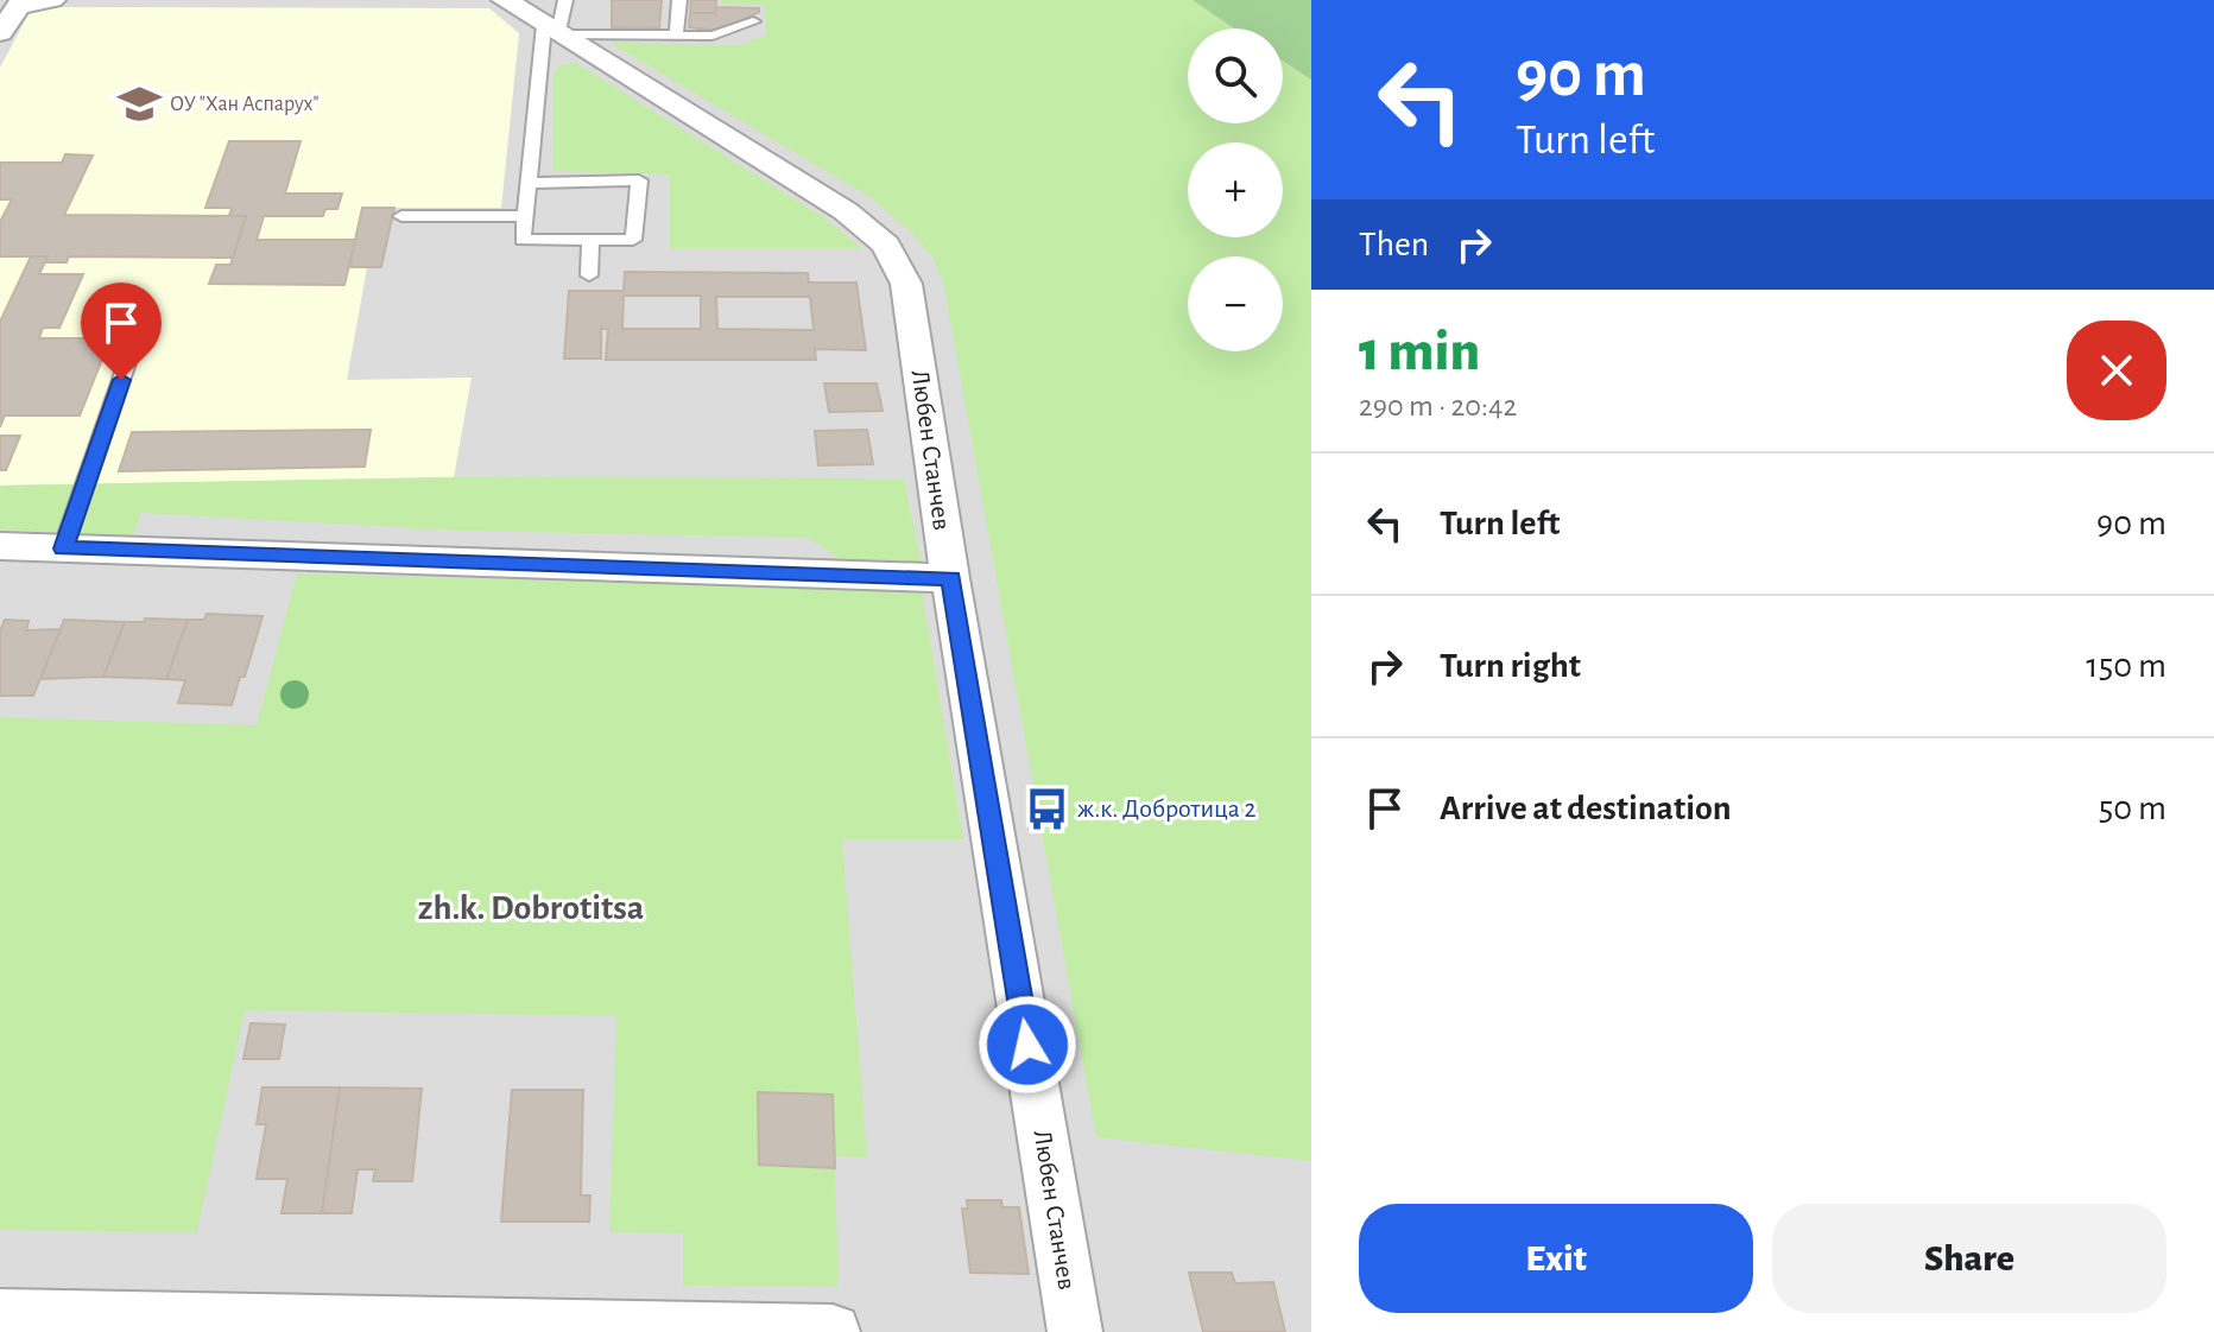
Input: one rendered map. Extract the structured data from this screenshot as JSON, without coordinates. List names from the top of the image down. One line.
{"streets":{"street":["Любен Станчев"]},"districts":["zh.k. Dobrotitsa"],"places":{"school or university":["ОУ \"Хан Аспарух\""],"bus stop":["ж.к. Добротица 2"]},"page":{"turn":["90 m","Turn left"],"map_buttons":["+","−"],"then":"Then","heading":["1 min","290 m · 20:42"],"list":[{"name":"Turn left","value":"90 m"},{"name":"Turn right","value":"150 m"},{"name":"Arrive at destination","value":"50 m"}],"buttons":["Exit","Share"]}}
